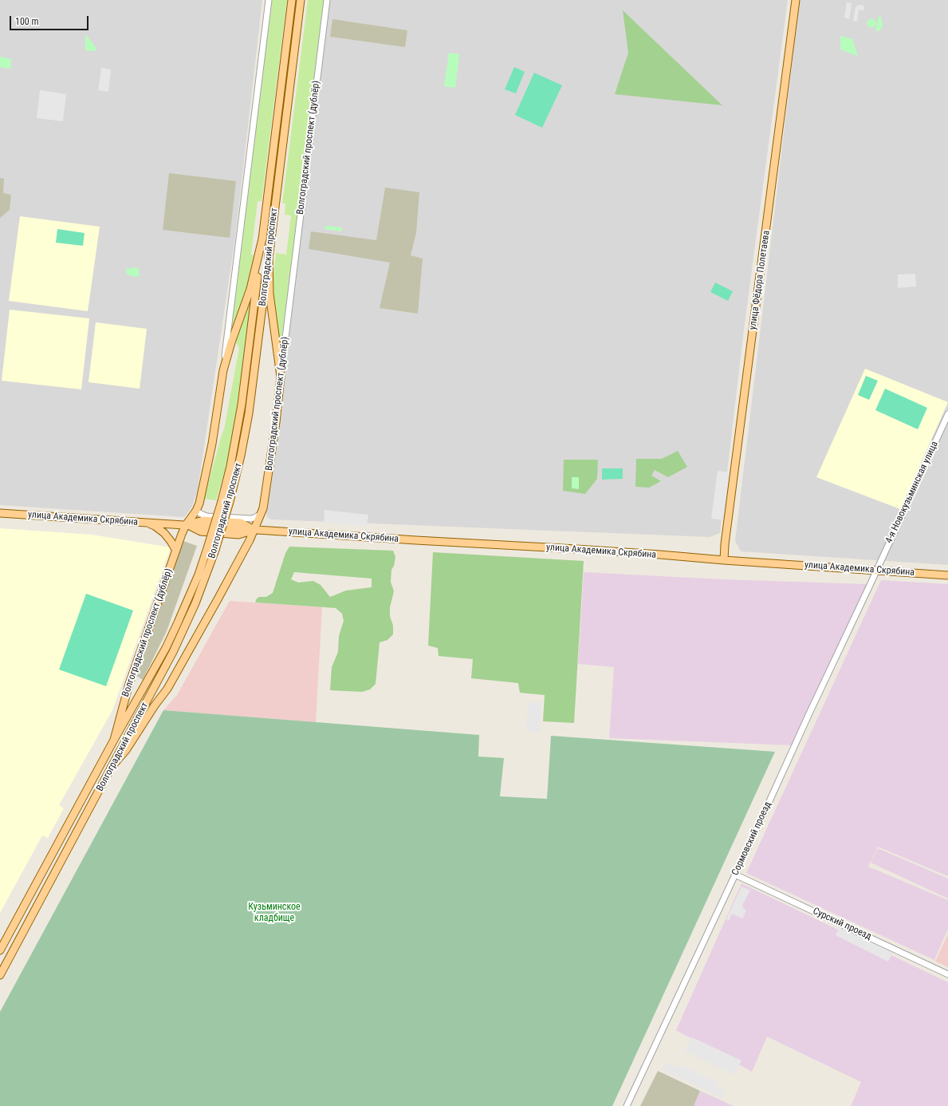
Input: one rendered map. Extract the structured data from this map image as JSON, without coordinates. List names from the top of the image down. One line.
{"streets":{"main road":["Волгоградский проспект (дублёр)","Волгоградский проспект","улица Фёдора Полетаева","улица Академика Скрябина"],"street":["4-я Новокузьминская улица","Сормовский проезд","Сурский проезд"]},"crossings":[["Волгоградский проспект (дублёр)","Волгоградский проспект"],["Волгоградский проспект (дублёр)","улица Академика Скрябина"],["улица Фёдора Полетаева","улица Академика Скрябина"],["4-я Новокузьминская улица","улица Академика Скрябина"],["4-я Новокузьминская улица","Сормовский проезд"],["улица Академика Скрябина","Сормовский проезд"],["Сормовский проезд","Сурский проезд"]],"parks":["Кузьминское кладбище"],"scale_bar":"100 m"}
